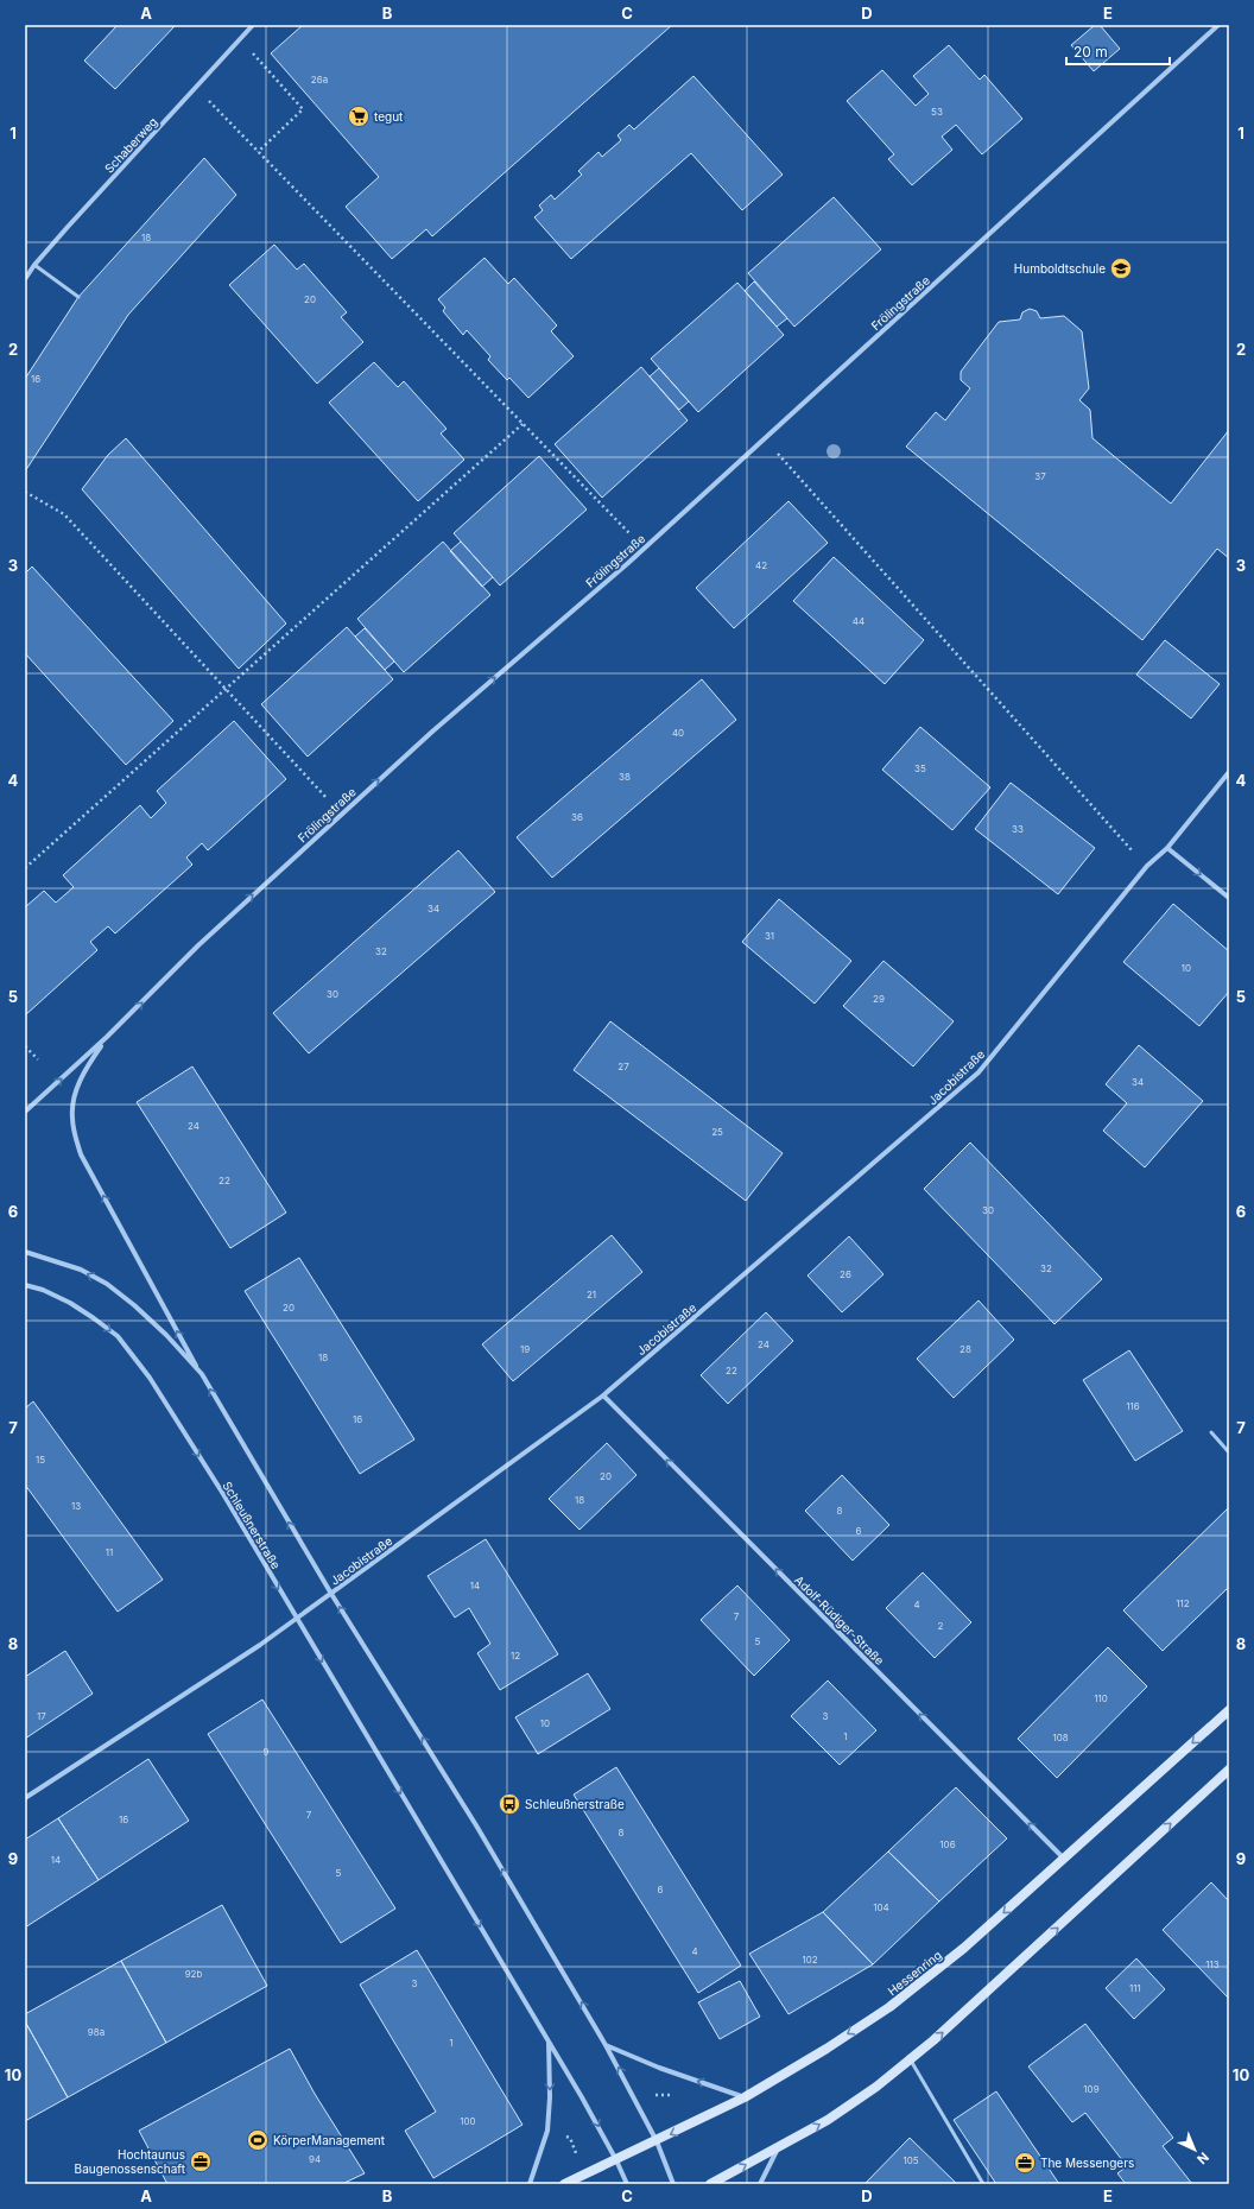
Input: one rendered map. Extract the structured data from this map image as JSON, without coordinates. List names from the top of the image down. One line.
{"streets":{"street":["Schaberweg","Frölingstraße","Jacobistraße","Schleußnerstraße","Adolf-Rüdiger-Straße","Hessenring"]},"crossings":[["Jacobistraße","Schleußnerstraße"],["Jacobistraße","Adolf-Rüdiger-Straße"],["Schleußnerstraße","Hessenring"],["Adolf-Rüdiger-Straße","Hessenring"]],"one_way":["Frölingstraße","Schleußnerstraße","Adolf-Rüdiger-Straße"],"places":{"supermarket":["tegut"],"school or university":["Humboldtschule"],"bus stop":["Schleußnerstraße"],"sports":["KörperManagement"],"office":["Hochtaunus Baugenossenschaft","The Messengers"]},"house_numbers":["26a","53","18","20","16","37","42","44","40","35","38","36","33","34","31","32","10","30","29","27","34","24","25","22","30","32","26","21","20","24","19","28","18","22","116","16","15","20","18","13","8","6","11","14","112","4","7","2","5","12","110","17","3","10","1","108","9","7","16","8","106","14","5","6","104","4","102","113","92b","3","111","98a","1","109","100","94","105"],"scale_bar":"20 m","north":"bottom right","grid":{"columns":["A","B","C","D","E"],"rows":["1","2","3","4","5","6","7","8","9","10"]}}
